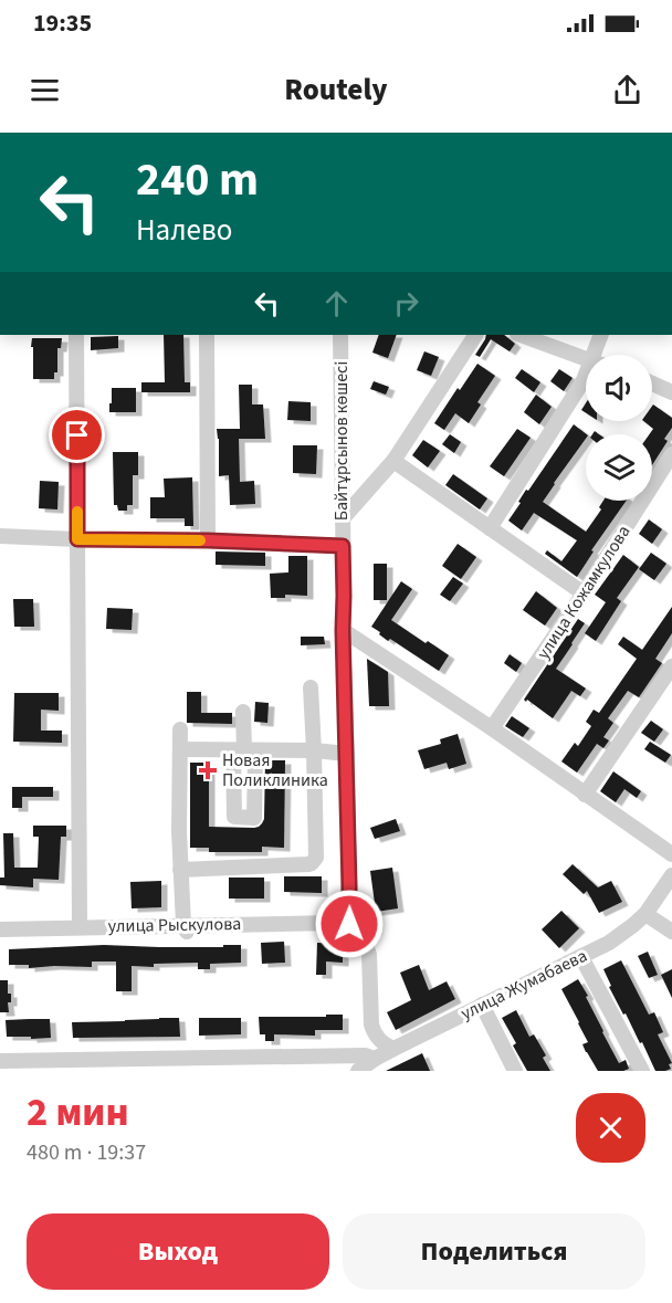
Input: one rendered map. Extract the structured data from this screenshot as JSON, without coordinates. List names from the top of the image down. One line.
{"streets":{"street":["Байтұрсынов көшесі","улица Кожамкулова","улица Рыскулова","улица Жумабаева"]},"crossings":[["Байтұрсынов көшесі","улица Рыскулова"]],"places":{"health":["Новая Поликлиника"]},"page":{"status":"19:35","header":"Routely","turn":["240 m","Налево"],"heading":["2 мин","480 m · 19:37"],"buttons":["Выход","Поделиться"]}}
